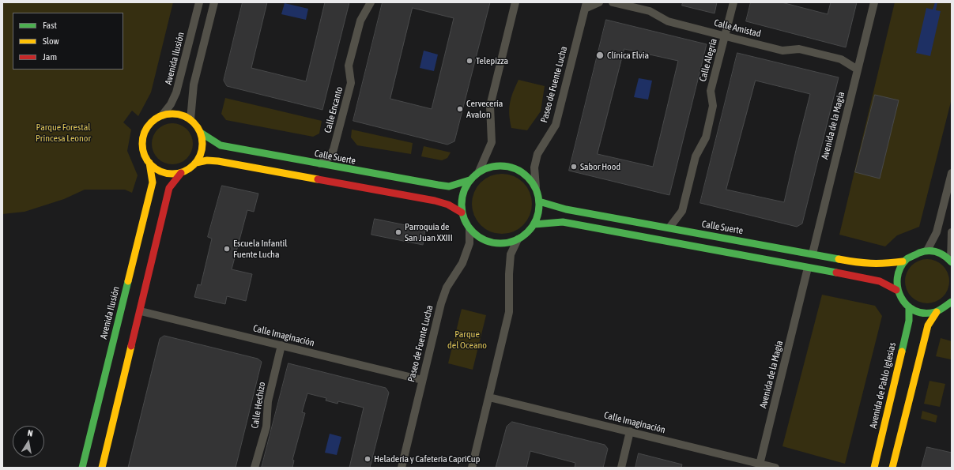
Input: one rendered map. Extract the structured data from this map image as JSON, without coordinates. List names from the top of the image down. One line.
{"streets":{"main road":["Avenida Ilusión","Calle Suerte","Avenida de Pablo Iglesias"],"street":["Calle Amistad","Calle Alegría","Paseo de Fuente Lucha","Calle Encanto","Avenida de la Magia","Calle Imaginación","Calle Hechizo"]},"crossings":[["Calle Amistad","Calle Alegría"],["Calle Amistad","Avenida de la Magia"],["Avenida Ilusión","Calle Suerte"],["Calle Alegría","Calle Suerte"],["Paseo de Fuente Lucha","Calle Suerte"],["Paseo de Fuente Lucha","Calle Imaginación"],["Calle Encanto","Calle Suerte"],["Avenida de la Magia","Calle Suerte"],["Avenida de la Magia","Calle Imaginación"],["Calle Imaginación","Calle Hechizo"]],"parks":["Parque Forestal Princesa Leonor","Parque del Oceano"],"places":["Clínica Elvia","Telepizza","Cervecería Avalon","Sabor Hood","Parroquia de San Juan XXIII","Escuela Infantil Fuente Lucha","Heladería y Cafetería CapriCup"],"legend":["Fast","Slow","Jam"],"north":"top"}
